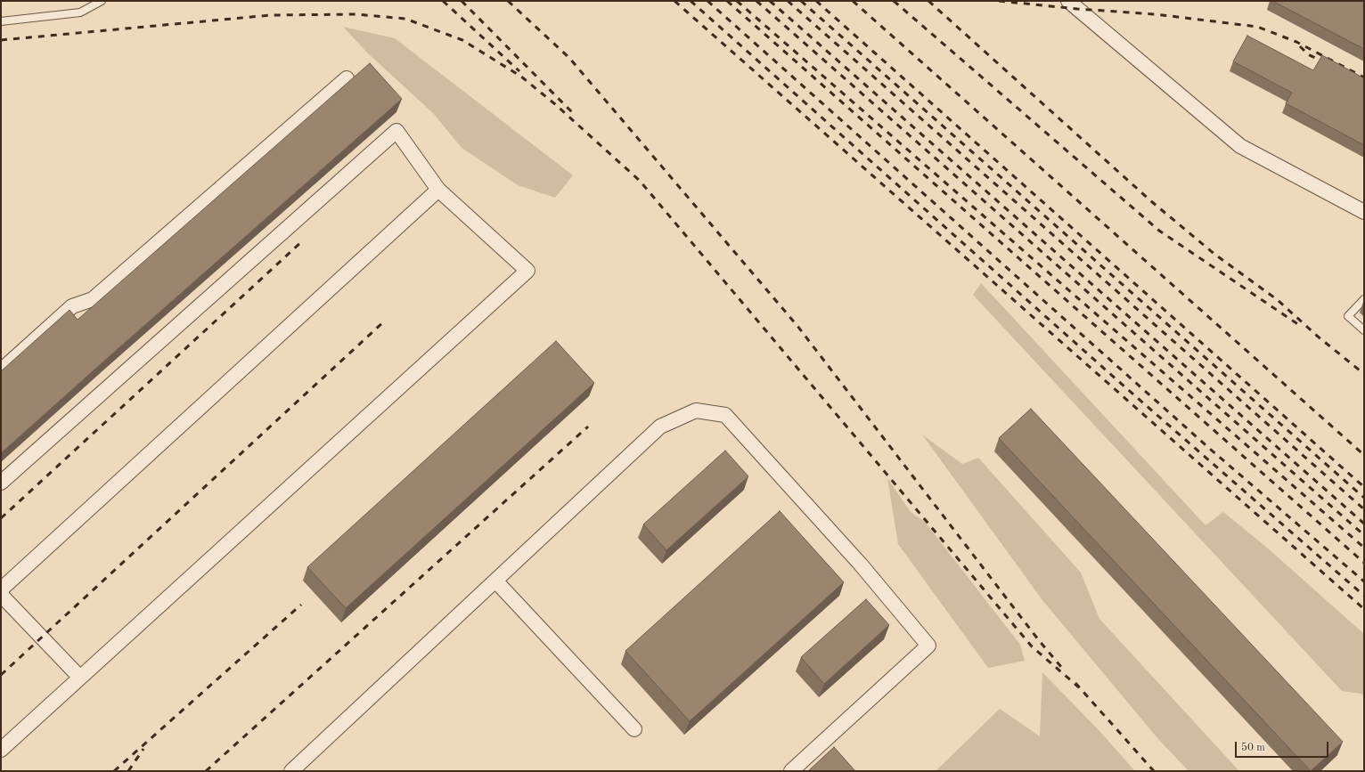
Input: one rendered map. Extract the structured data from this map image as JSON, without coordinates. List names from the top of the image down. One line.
{"scale_bar":"50 m"}
